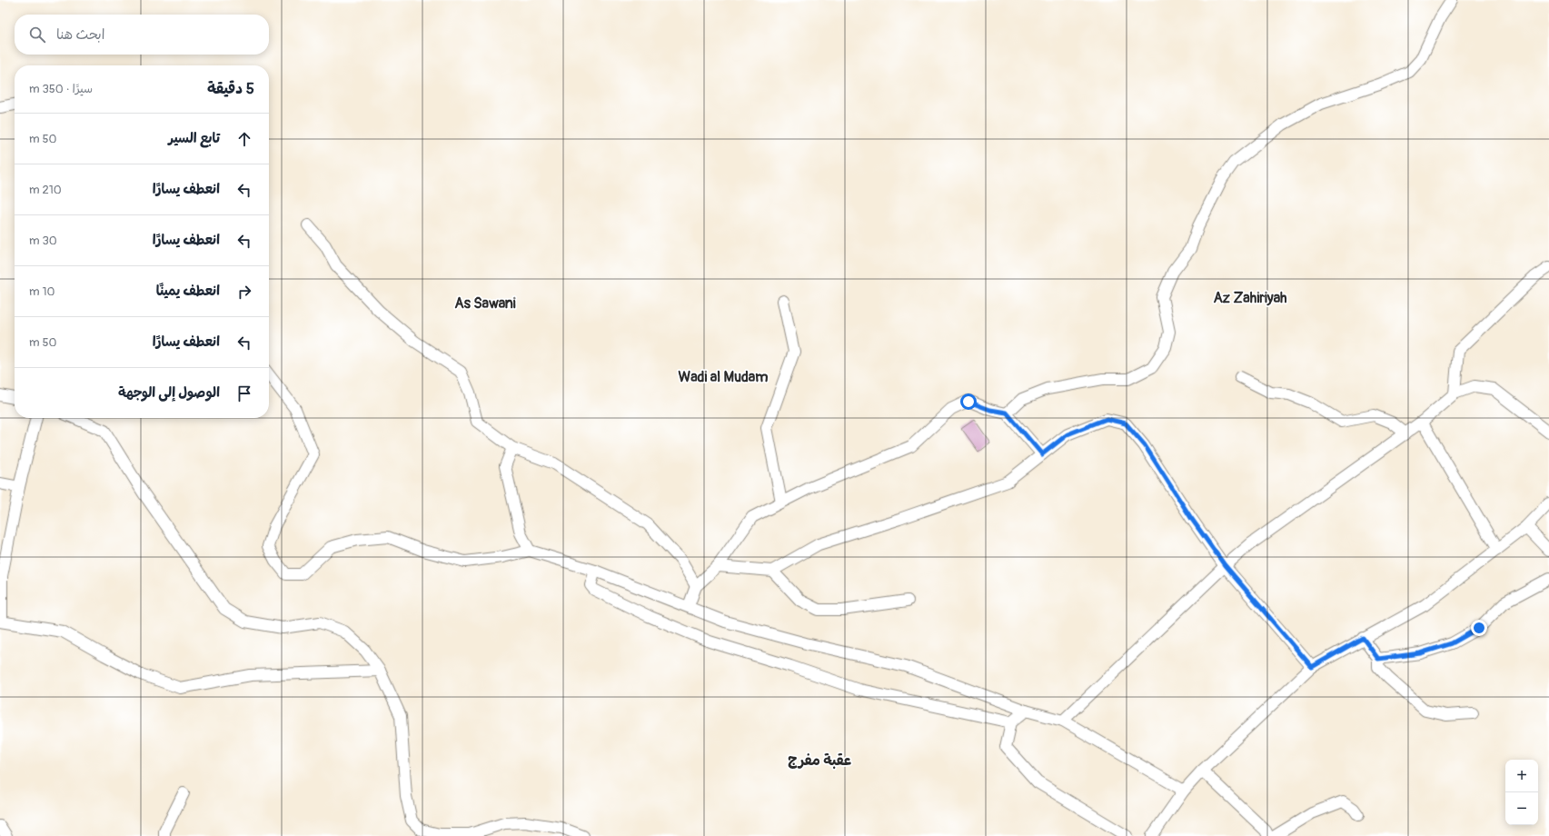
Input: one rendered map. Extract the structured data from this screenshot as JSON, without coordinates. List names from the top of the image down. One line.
{"districts":["Az Zahiriyah","As Sawani","Wadi al Mudam","عقبة مفرج"],"page":{"search":"ابحث هنا","heading":["5 دقيقة","سيرًا · 350 m"],"list":[["تابع السير","50 m"],["انعطف يسارًا","210 m"],["انعطف يسارًا","30 m"],["انعطف يمينًا","10 m"],["انعطف يسارًا","50 m"],"الوصول إلى الوجهة"],"map_buttons":["+","−"]}}
